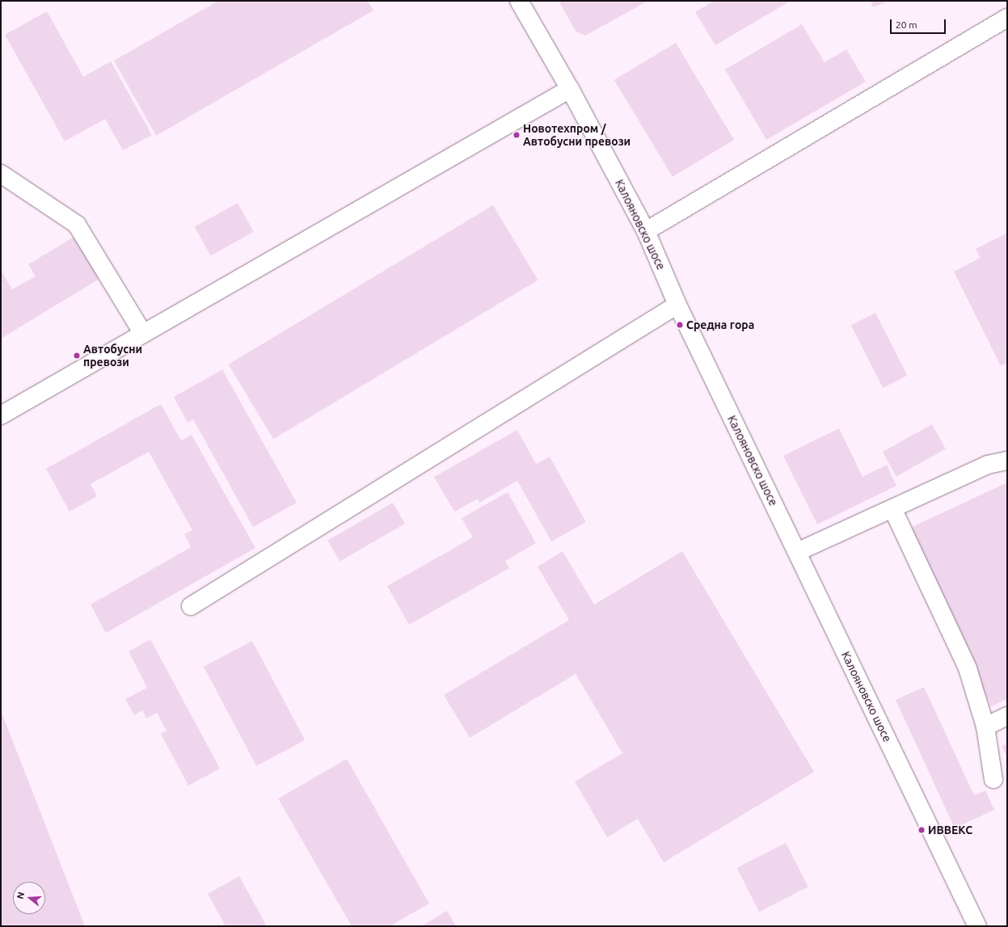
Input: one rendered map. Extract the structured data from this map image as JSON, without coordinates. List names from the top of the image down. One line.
{"streets":{"street":["Калояновско шосе"]},"places":["Новотехпром / Автобусни превози","Средна гора","Автобусни превози","ИВВЕКС"],"scale_bar":"20 m","north":"left"}
